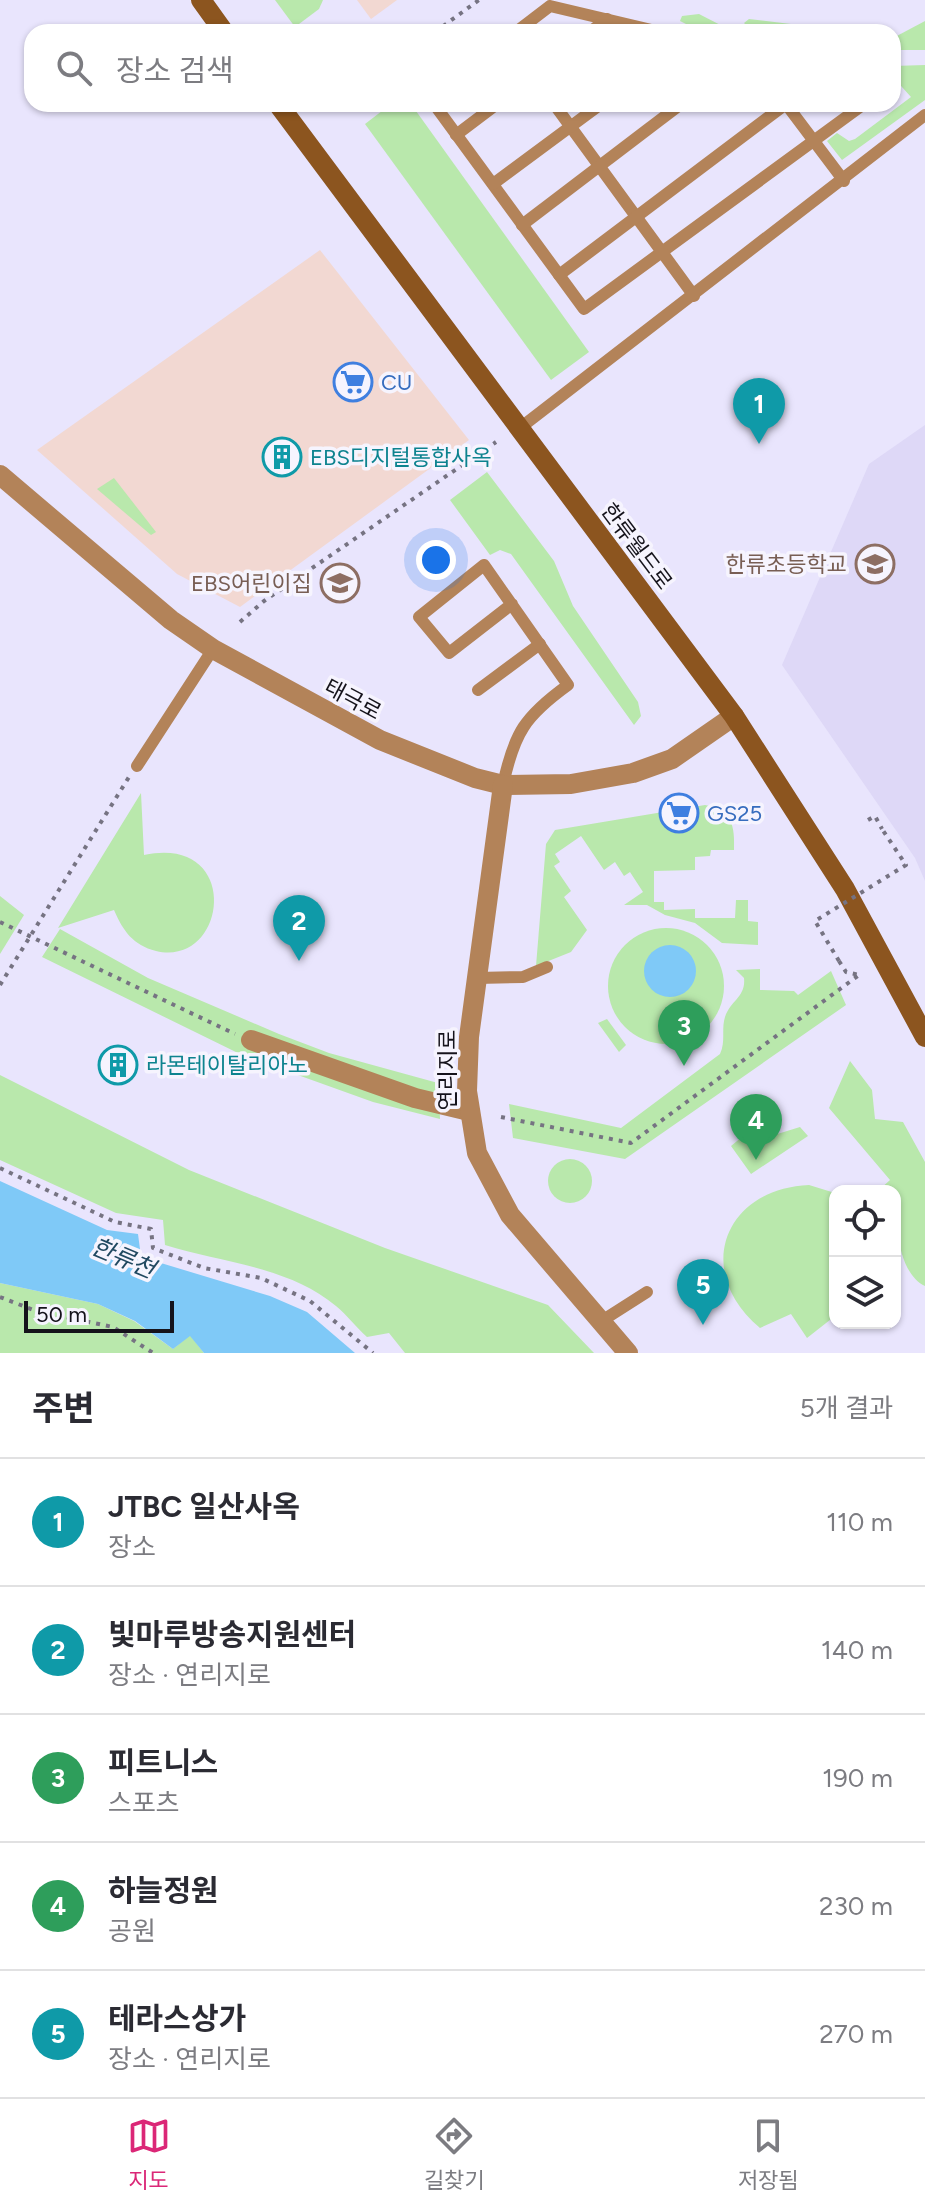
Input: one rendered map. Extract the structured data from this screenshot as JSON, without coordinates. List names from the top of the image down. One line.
{"streets":{"main road":["한류월드로"],"street":["태극로","연리지로"]},"crossings":[["한류월드로","태극로"],["태극로","연리지로"]],"water":["한류천"],"places":{"supermarket":["CU","GS25"],"building":["EBS디지털통합사옥","라몬테이탈리아노"],"school or university":["한류초등학교","EBS어린이집"]},"scale_bar":"50 m","page":{"search":"장소 검색","pins":["1","2","3","4","5"],"scale":"50 m","heading":["주변","5개 결과"],"list":[{"mark":"1","name":"JTBC 일산사옥","note":"장소","value":"110 m"},{"mark":"2","name":"빛마루방송지원센터","note":"장소 · 연리지로","value":"140 m"},{"mark":"3","name":"피트니스","note":"스포츠","value":"190 m"},{"mark":"4","name":"하늘정원","note":"공원","value":"230 m"},{"mark":"5","name":"테라스상가","note":"장소 · 연리지로","value":"270 m"}],"nav":["지도","길찾기","저장됨"]}}
